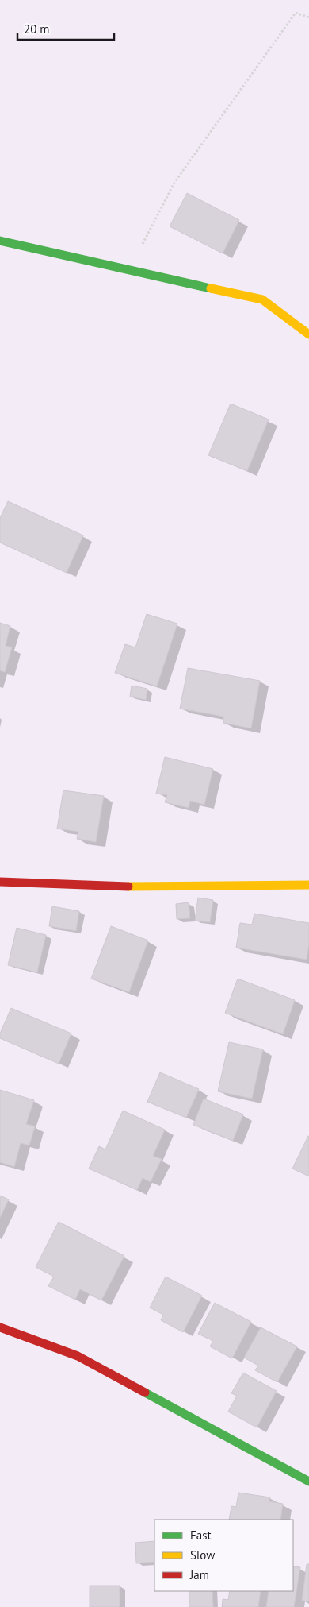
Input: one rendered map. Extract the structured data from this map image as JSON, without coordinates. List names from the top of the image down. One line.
{"legend":["Fast","Slow","Jam"],"scale_bar":"20 m"}
